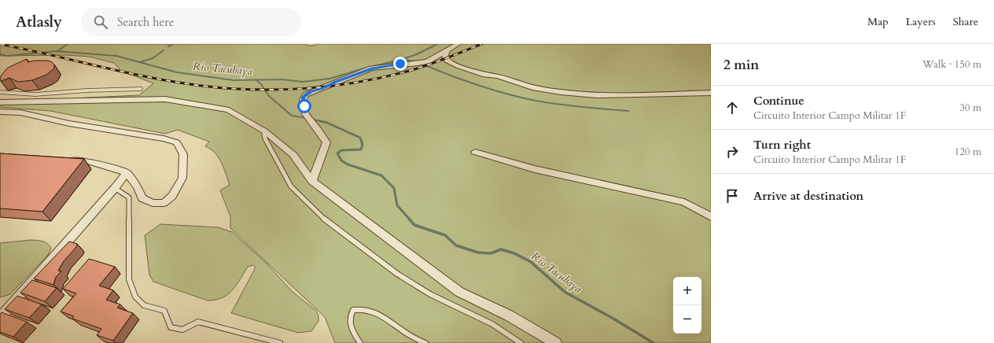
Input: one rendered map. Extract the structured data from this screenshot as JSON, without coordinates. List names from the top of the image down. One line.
{"water":["Río Tacubaya"],"page":{"header":"Atlasly","search":"Search here","nav":["Map","Layers","Share"],"heading":["2 min","Walk · 150 m"],"list":[["Continue","Circuito Interior Campo Militar 1F","30 m"],["Turn right","Circuito Interior Campo Militar 1F","120 m"],"Arrive at destination"],"map_buttons":["+","−"]}}
